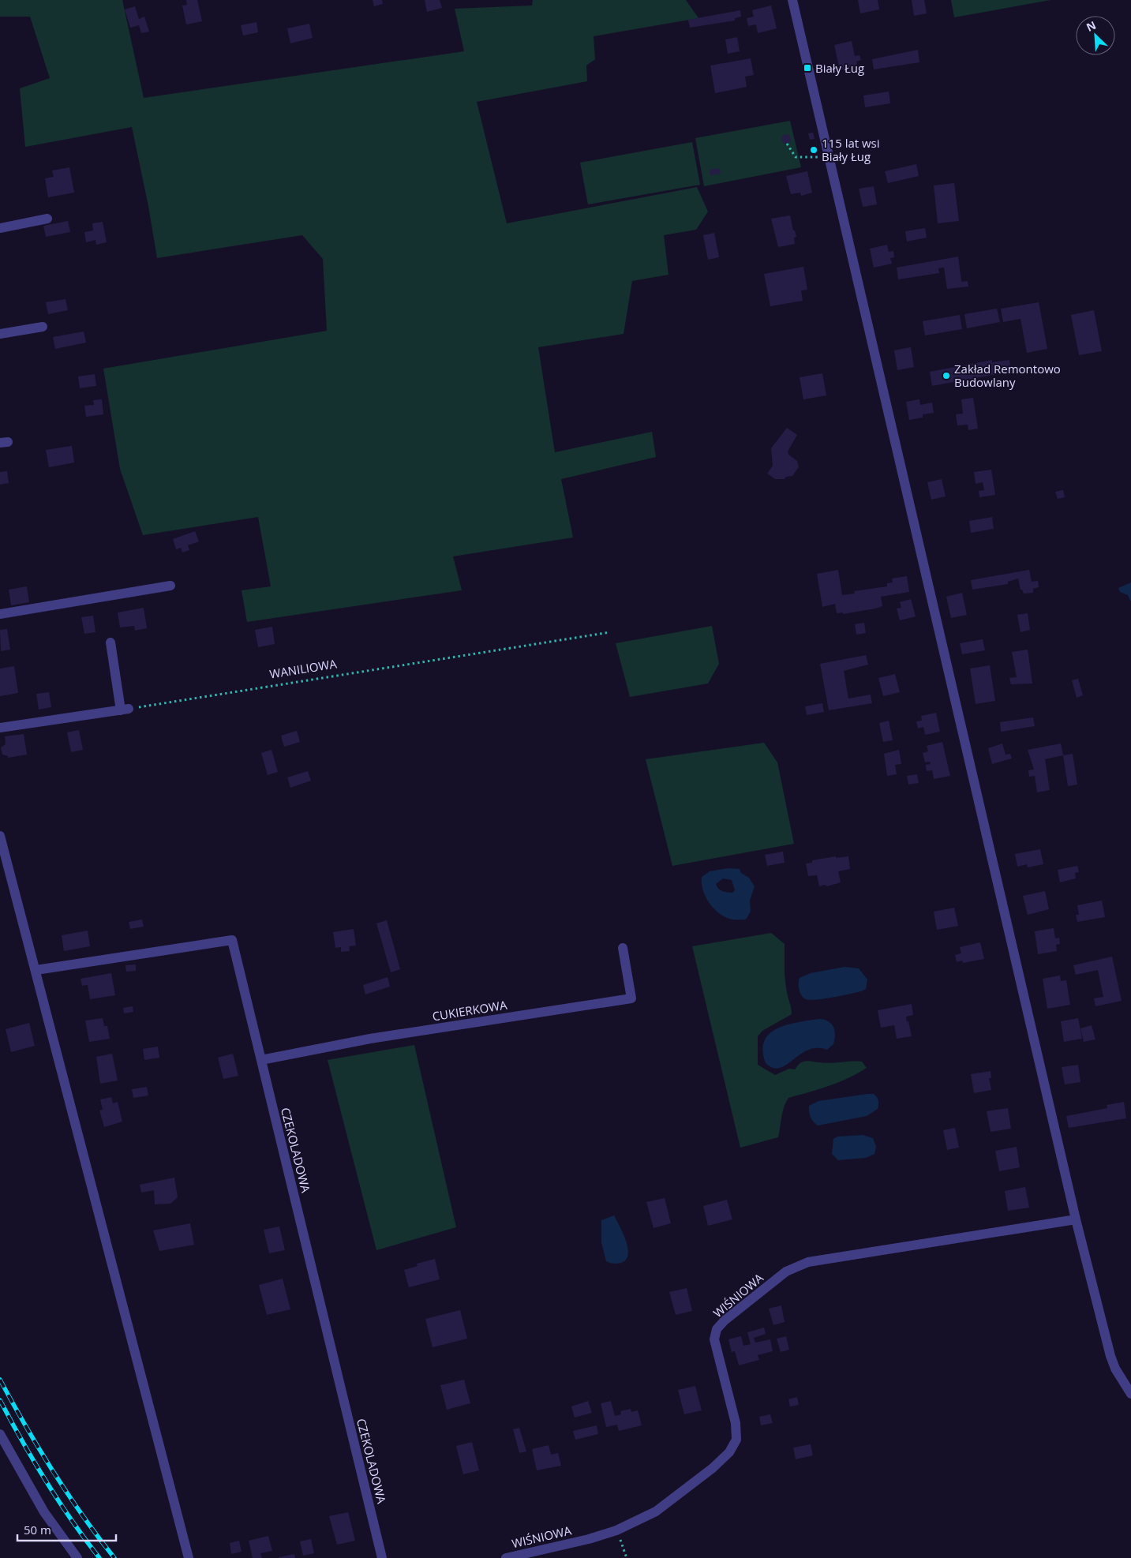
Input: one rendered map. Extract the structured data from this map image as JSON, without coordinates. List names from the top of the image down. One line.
{"streets":{"street":["CUKIERKOWA","CZEKOLADOWA","WIŚNIOWA"],"path":["WANILIOWA"]},"crossings":[["CUKIERKOWA","CZEKOLADOWA"]],"places":{"transit":["Biały Ług"],"other":["115 lat wsi Biały Ług","Zakład Remontowo Budowlany"]},"scale_bar":"50 m","north":"top left"}
